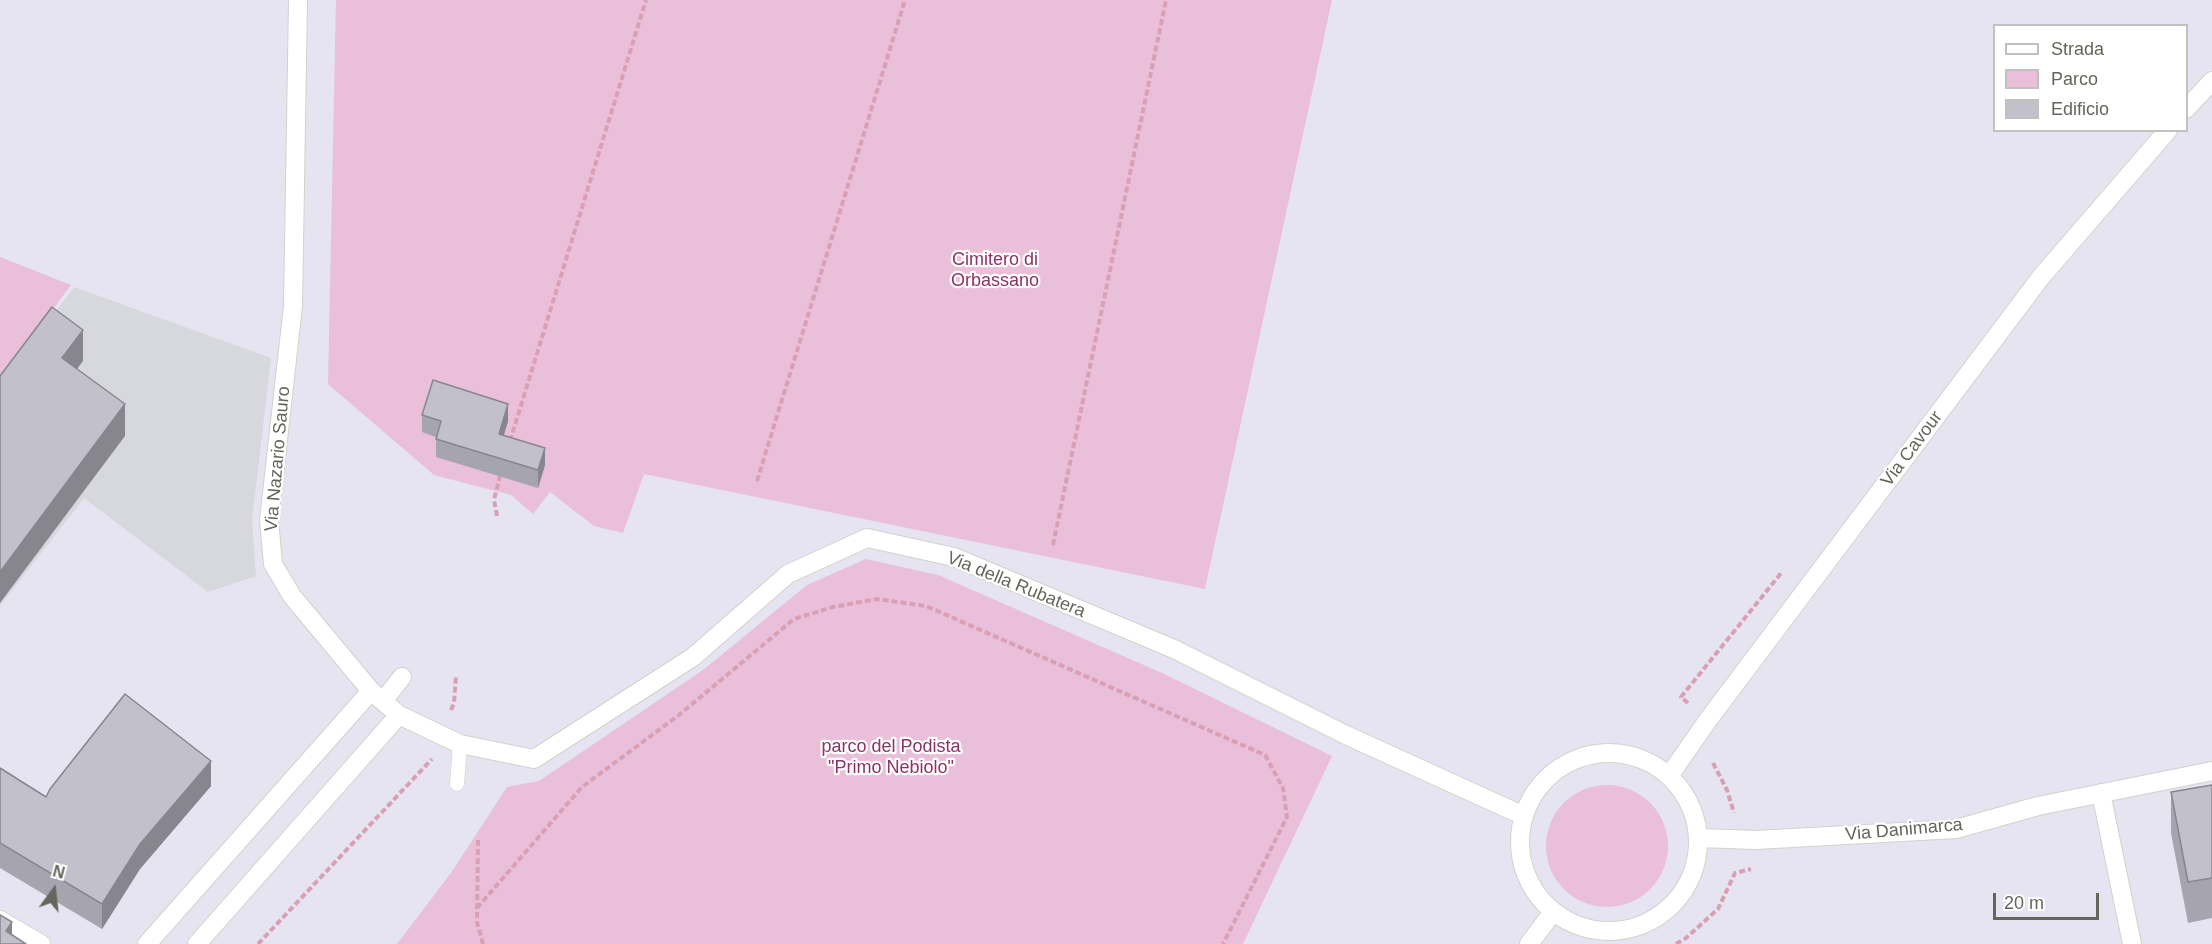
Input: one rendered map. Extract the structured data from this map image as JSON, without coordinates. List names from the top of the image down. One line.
{"streets":{"street":["Via Cavour","Via Nazario Sauro","Via della Rubatera","Via Danimarca"]},"crossings":[["Via Cavour","Via della Rubatera"],["Via Cavour","Via Danimarca"],["Via Nazario Sauro","Via della Rubatera"],["Via della Rubatera","Via Danimarca"]],"parks":["Cimitero di Orbassano","parco del Podista \"Primo Nebiolo\""],"legend":["Strada","Parco","Edificio"],"scale_bar":"20 m","north":"top"}
